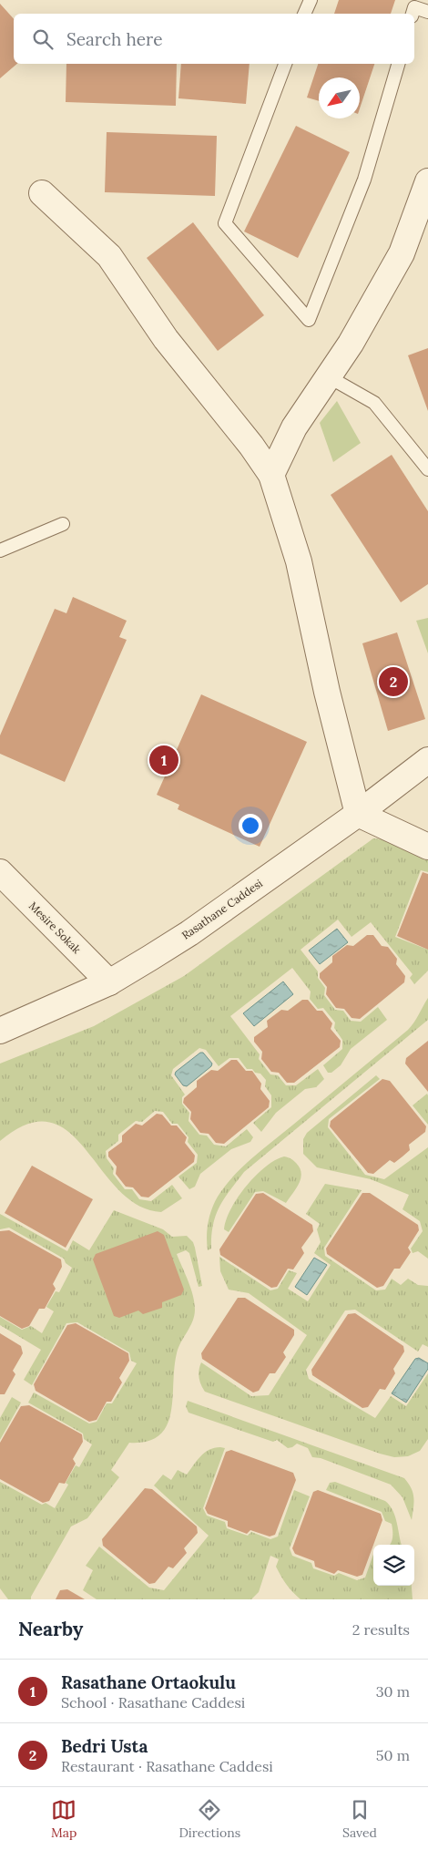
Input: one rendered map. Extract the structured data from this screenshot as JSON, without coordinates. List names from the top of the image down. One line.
{"streets":{"street":["Rasathane Caddesi","Mesire Sokak"]},"crossings":[["Rasathane Caddesi","Mesire Sokak"]],"north":"bottom left","page":{"search":"Search here","pins":["2","1"],"heading":["Nearby","2 results"],"list":[{"mark":"1","name":"Rasathane Ortaokulu","note":"School · Rasathane Caddesi","value":"30 m"},{"mark":"2","name":"Bedri Usta","note":"Restaurant · Rasathane Caddesi","value":"50 m"}],"nav":["Map","Directions","Saved"]}}
